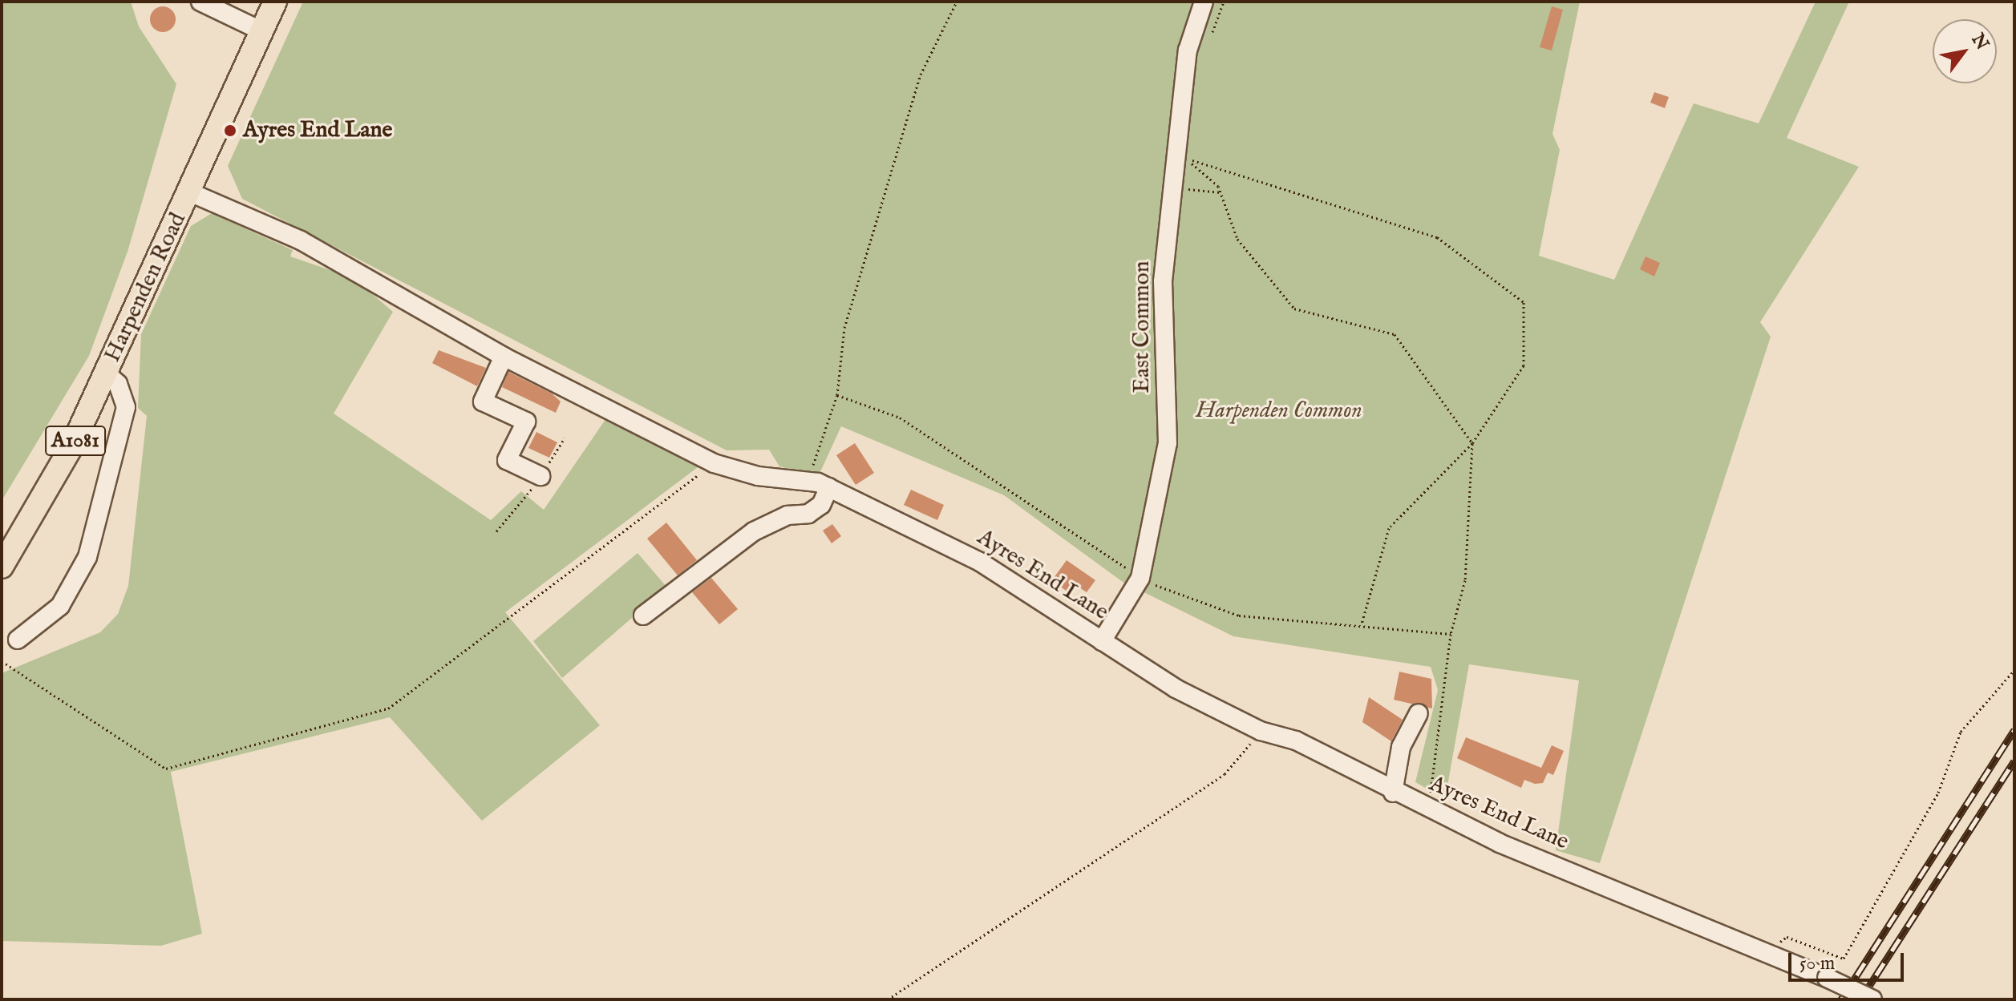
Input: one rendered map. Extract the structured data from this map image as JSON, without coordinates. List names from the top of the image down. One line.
{"streets":{"main road":["Harpenden Road","A1081"],"street":["East Common","Ayres End Lane"]},"crossings":[["Harpenden Road","Ayres End Lane"],["East Common","Ayres End Lane"]],"parks":["Harpenden Common"],"places":["Ayres End Lane"],"scale_bar":"50 m","north":"top right"}
